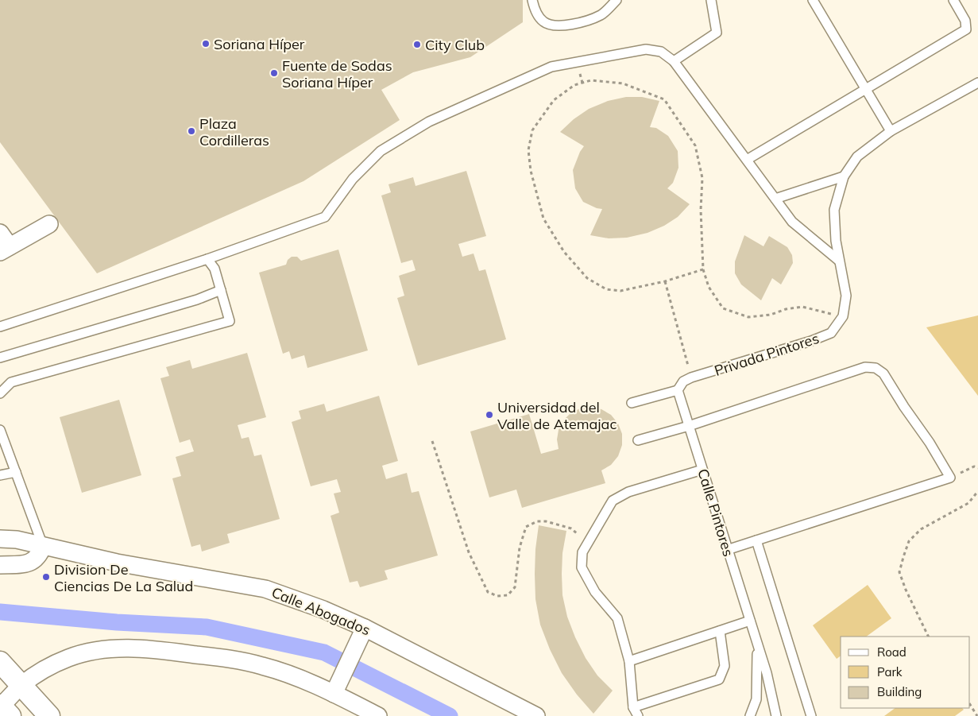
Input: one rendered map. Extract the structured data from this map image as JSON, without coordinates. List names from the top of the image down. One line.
{"streets":{"street":["Calle Abogados"],"lane":["Privada Pintores","Calle Pintores"]},"places":["Soriana Híper","City Club","Fuente de Sodas Soriana Híper","Plaza Cordilleras","Universidad del Valle de Atemajac","Division De Ciencias De La Salud"],"legend":["Road","Park","Building"]}
